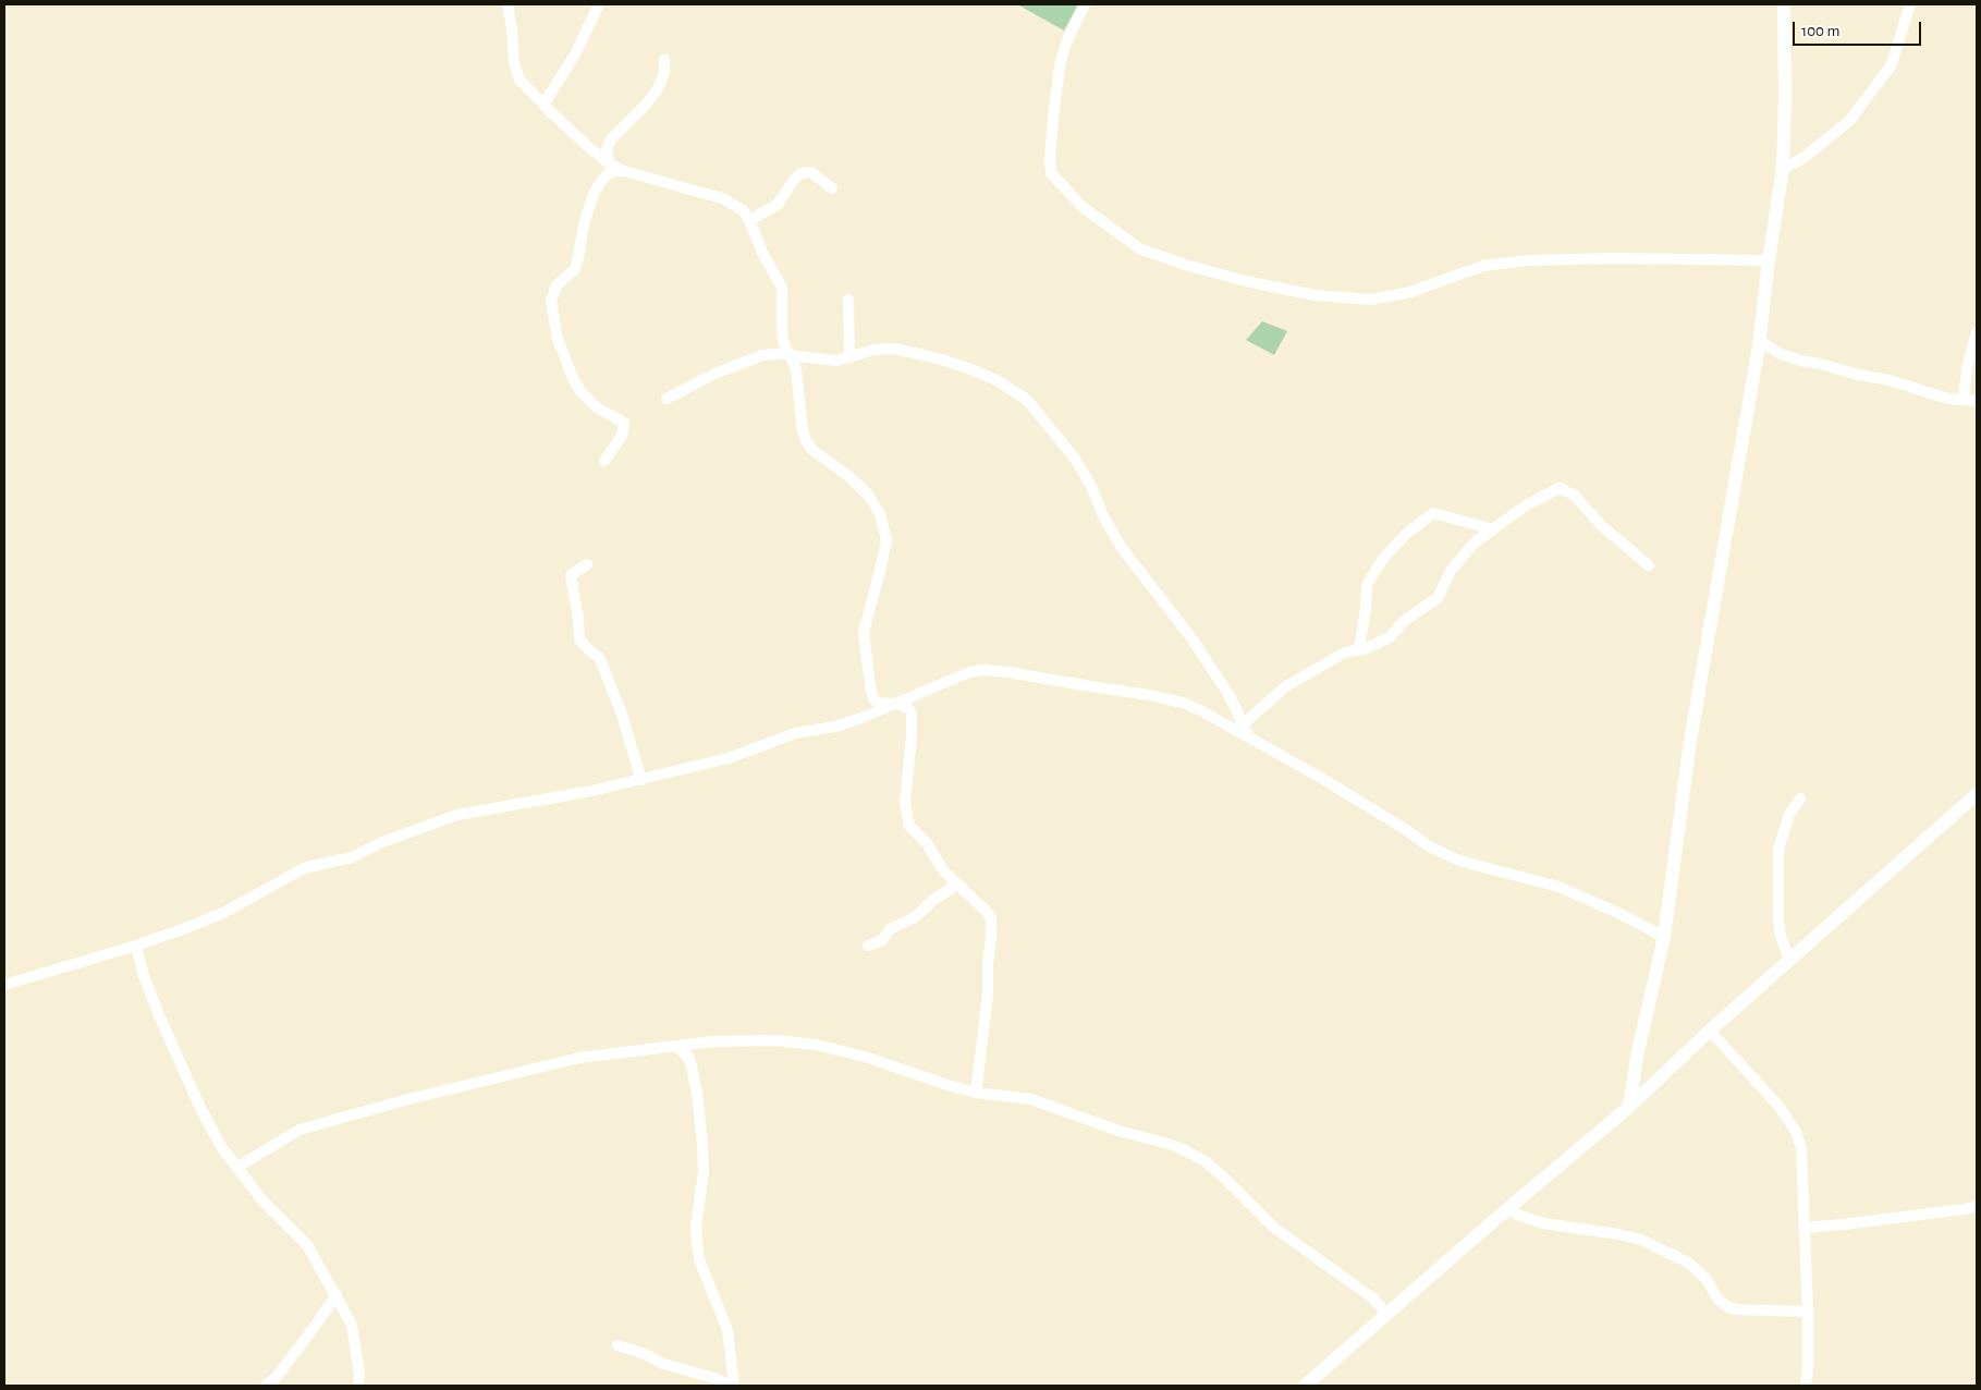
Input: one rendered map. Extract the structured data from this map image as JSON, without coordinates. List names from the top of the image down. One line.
{"scale_bar":"100 m"}
